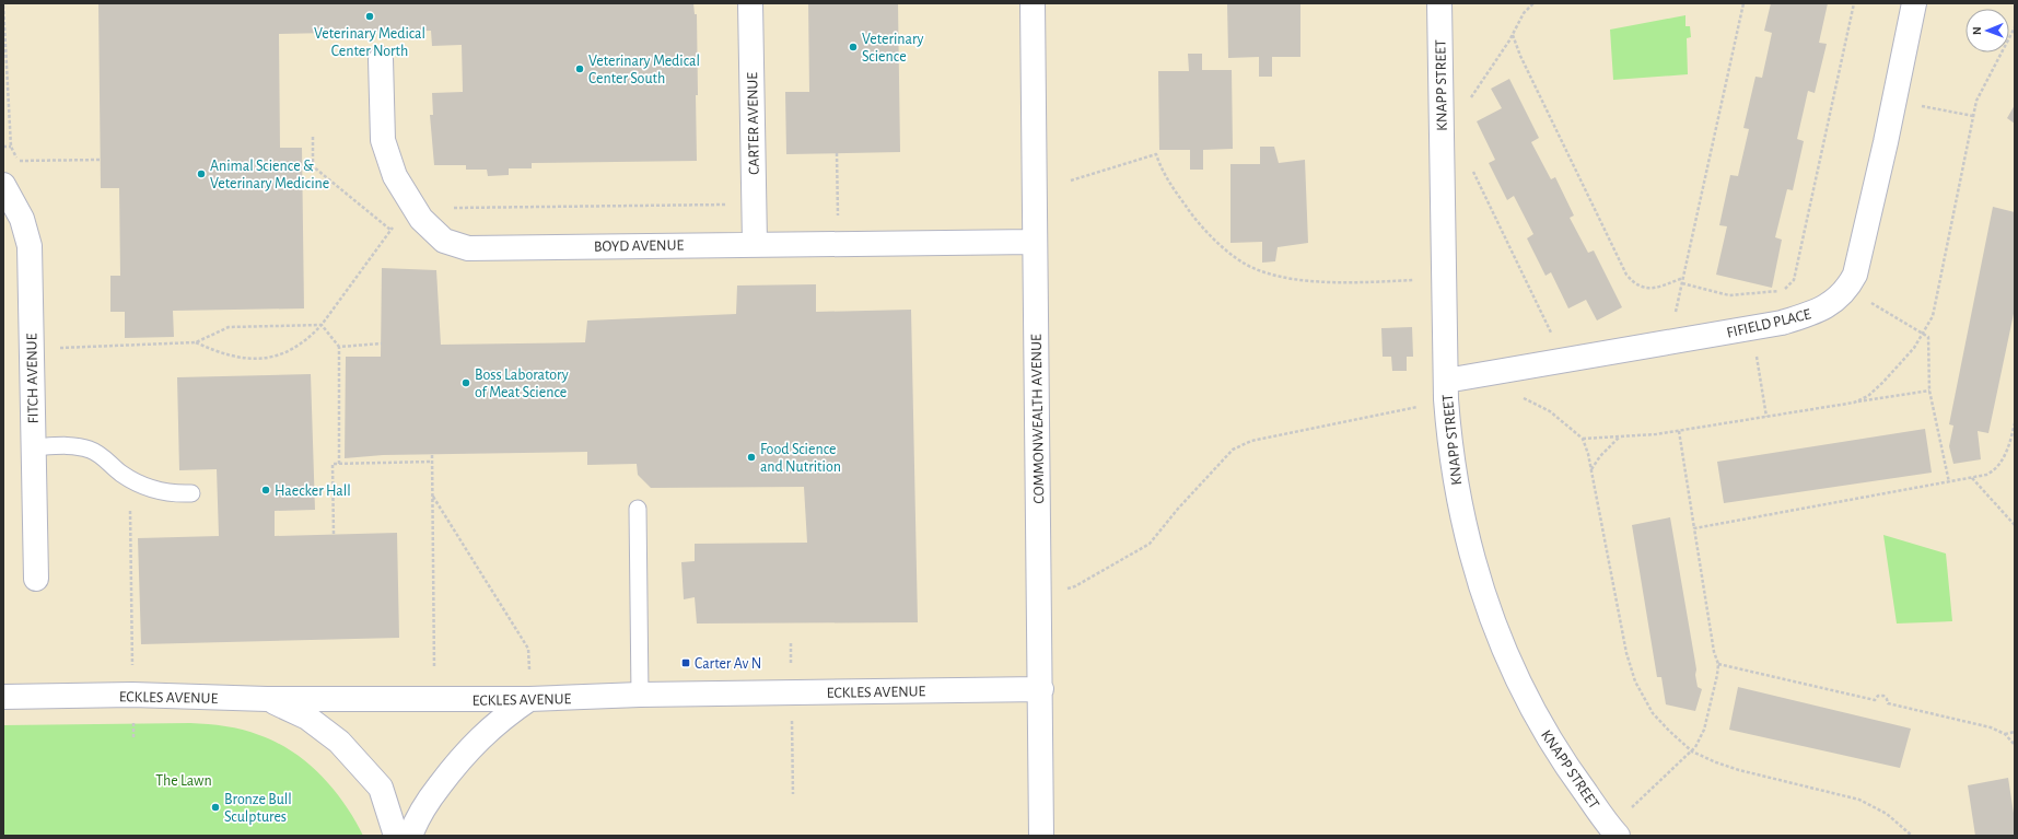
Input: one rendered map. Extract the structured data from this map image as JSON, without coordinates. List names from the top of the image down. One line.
{"streets":{"street":["KNAPP STREET","CARTER AVENUE","BOYD AVENUE","FIFIELD PLACE","FITCH AVENUE","COMMONWEALTH AVENUE","ECKLES AVENUE"]},"crossings":[["KNAPP STREET","FIFIELD PLACE"],["CARTER AVENUE","BOYD AVENUE"],["BOYD AVENUE","COMMONWEALTH AVENUE"],["COMMONWEALTH AVENUE","ECKLES AVENUE"]],"parks":["The Lawn"],"places":{"other":["Veterinary Medical Center North","Veterinary Science","Veterinary Medical Center South","Animal Science & Veterinary Medicine","Boss Laboratory of Meat Science","Food Science and Nutrition","Haecker Hall","Bronze Bull Sculptures"],"transit":["Carter Av N"]},"north":"left"}
